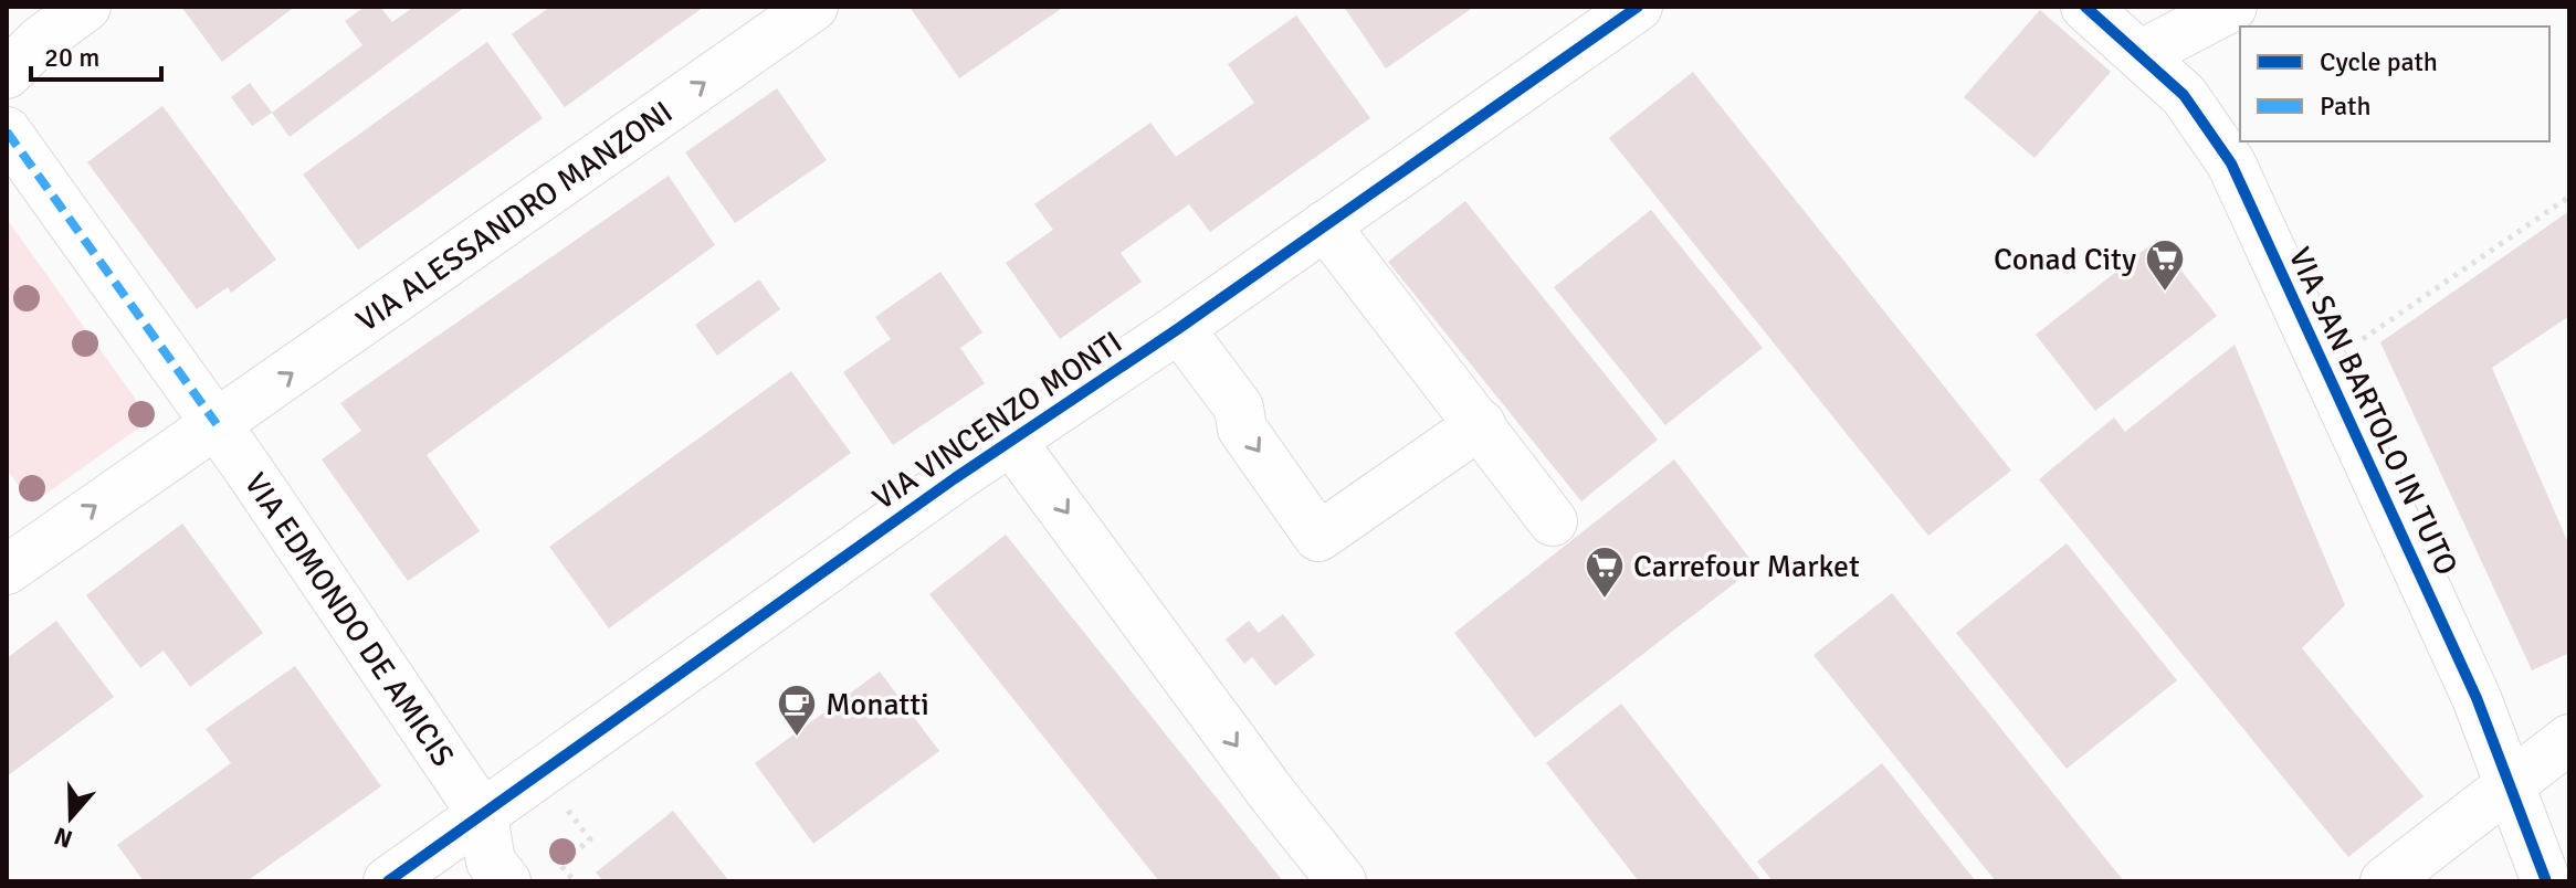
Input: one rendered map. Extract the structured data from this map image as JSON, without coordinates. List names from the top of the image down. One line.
{"streets":{"street":["VIA ALESSANDRO MANZONI","VIA SAN BARTOLO IN TUTO","VIA VINCENZO MONTI","VIA EDMONDO DE AMICIS"]},"crossings":[["VIA ALESSANDRO MANZONI","VIA EDMONDO DE AMICIS"],["VIA VINCENZO MONTI","VIA EDMONDO DE AMICIS"]],"one_way":["VIA ALESSANDRO MANZONI"],"places":{"supermarket":["Conad City","Carrefour Market"],"cafe":["Monatti"]},"legend":["Cycle path","Path"],"scale_bar":"20 m","north":"bottom"}
